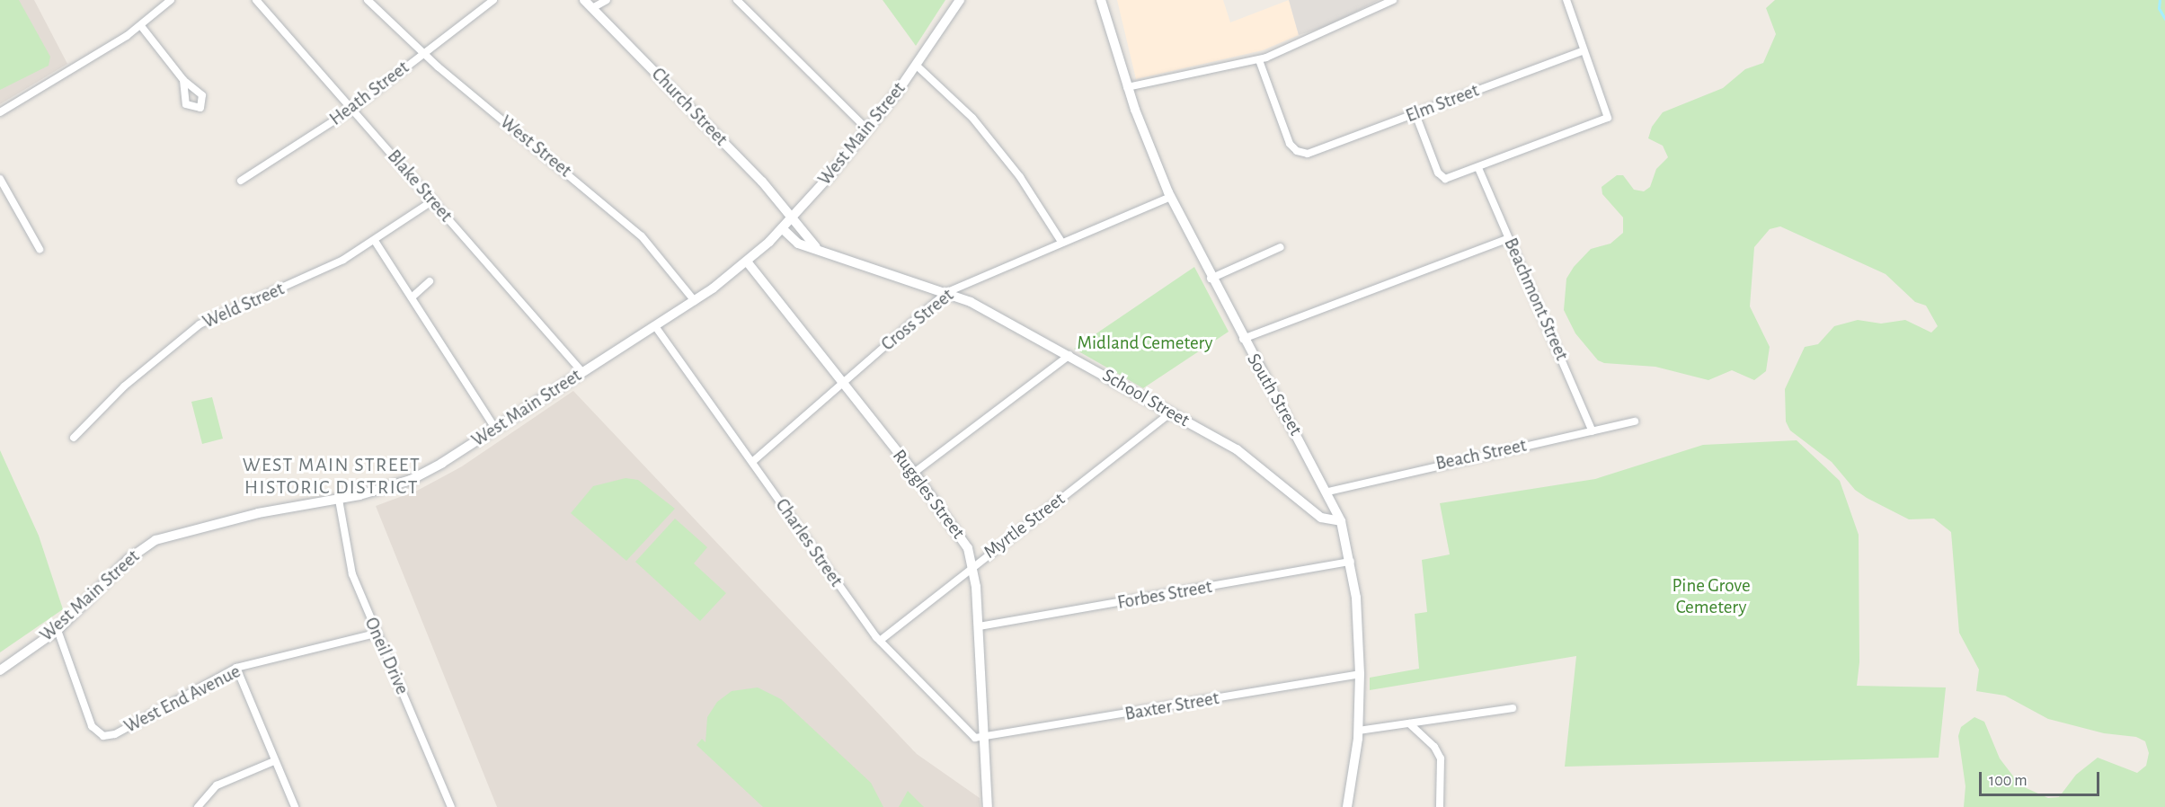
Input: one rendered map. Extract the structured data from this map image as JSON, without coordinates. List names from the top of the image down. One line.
{"streets":{"main road":["Church Street","West Main Street","South Street","School Street","Ruggles Street"],"street":["Heath Street","Elm Street","West Street","Blake Street","Beachmont Street","Weld Street","Cross Street","Beach Street","Myrtle Street","Charles Street","Forbes Street","Oneil Drive","West End Avenue","Baxter Street"]},"crossings":[["Heath Street","West Street"],["Heath Street","Blake Street"],["Church Street","West Main Street"],["West Main Street","West Street"],["West Main Street","Blake Street"],["West Main Street","School Street"],["West Main Street","Ruggles Street"],["West Main Street","Charles Street"],["West Main Street","Oneil Drive"],["West Main Street","West End Avenue"],["Blake Street","Weld Street"],["Beachmont Street","Beach Street"],["Cross Street","South Street"],["Cross Street","School Street"],["Cross Street","Ruggles Street"],["Cross Street","Charles Street"],["South Street","School Street"],["South Street","Beach Street"],["South Street","Forbes Street"],["South Street","Baxter Street"],["School Street","Myrtle Street"],["Ruggles Street","Myrtle Street"],["Ruggles Street","Charles Street"],["Ruggles Street","Forbes Street"],["Ruggles Street","Baxter Street"],["Myrtle Street","Charles Street"],["Charles Street","Baxter Street"],["Oneil Drive","West End Avenue"]],"districts":["WEST MAIN STREET HISTORIC DISTRICT"],"parks":["Midland Cemetery","Pine Grove Cemetery"],"scale_bar":"100 m"}
